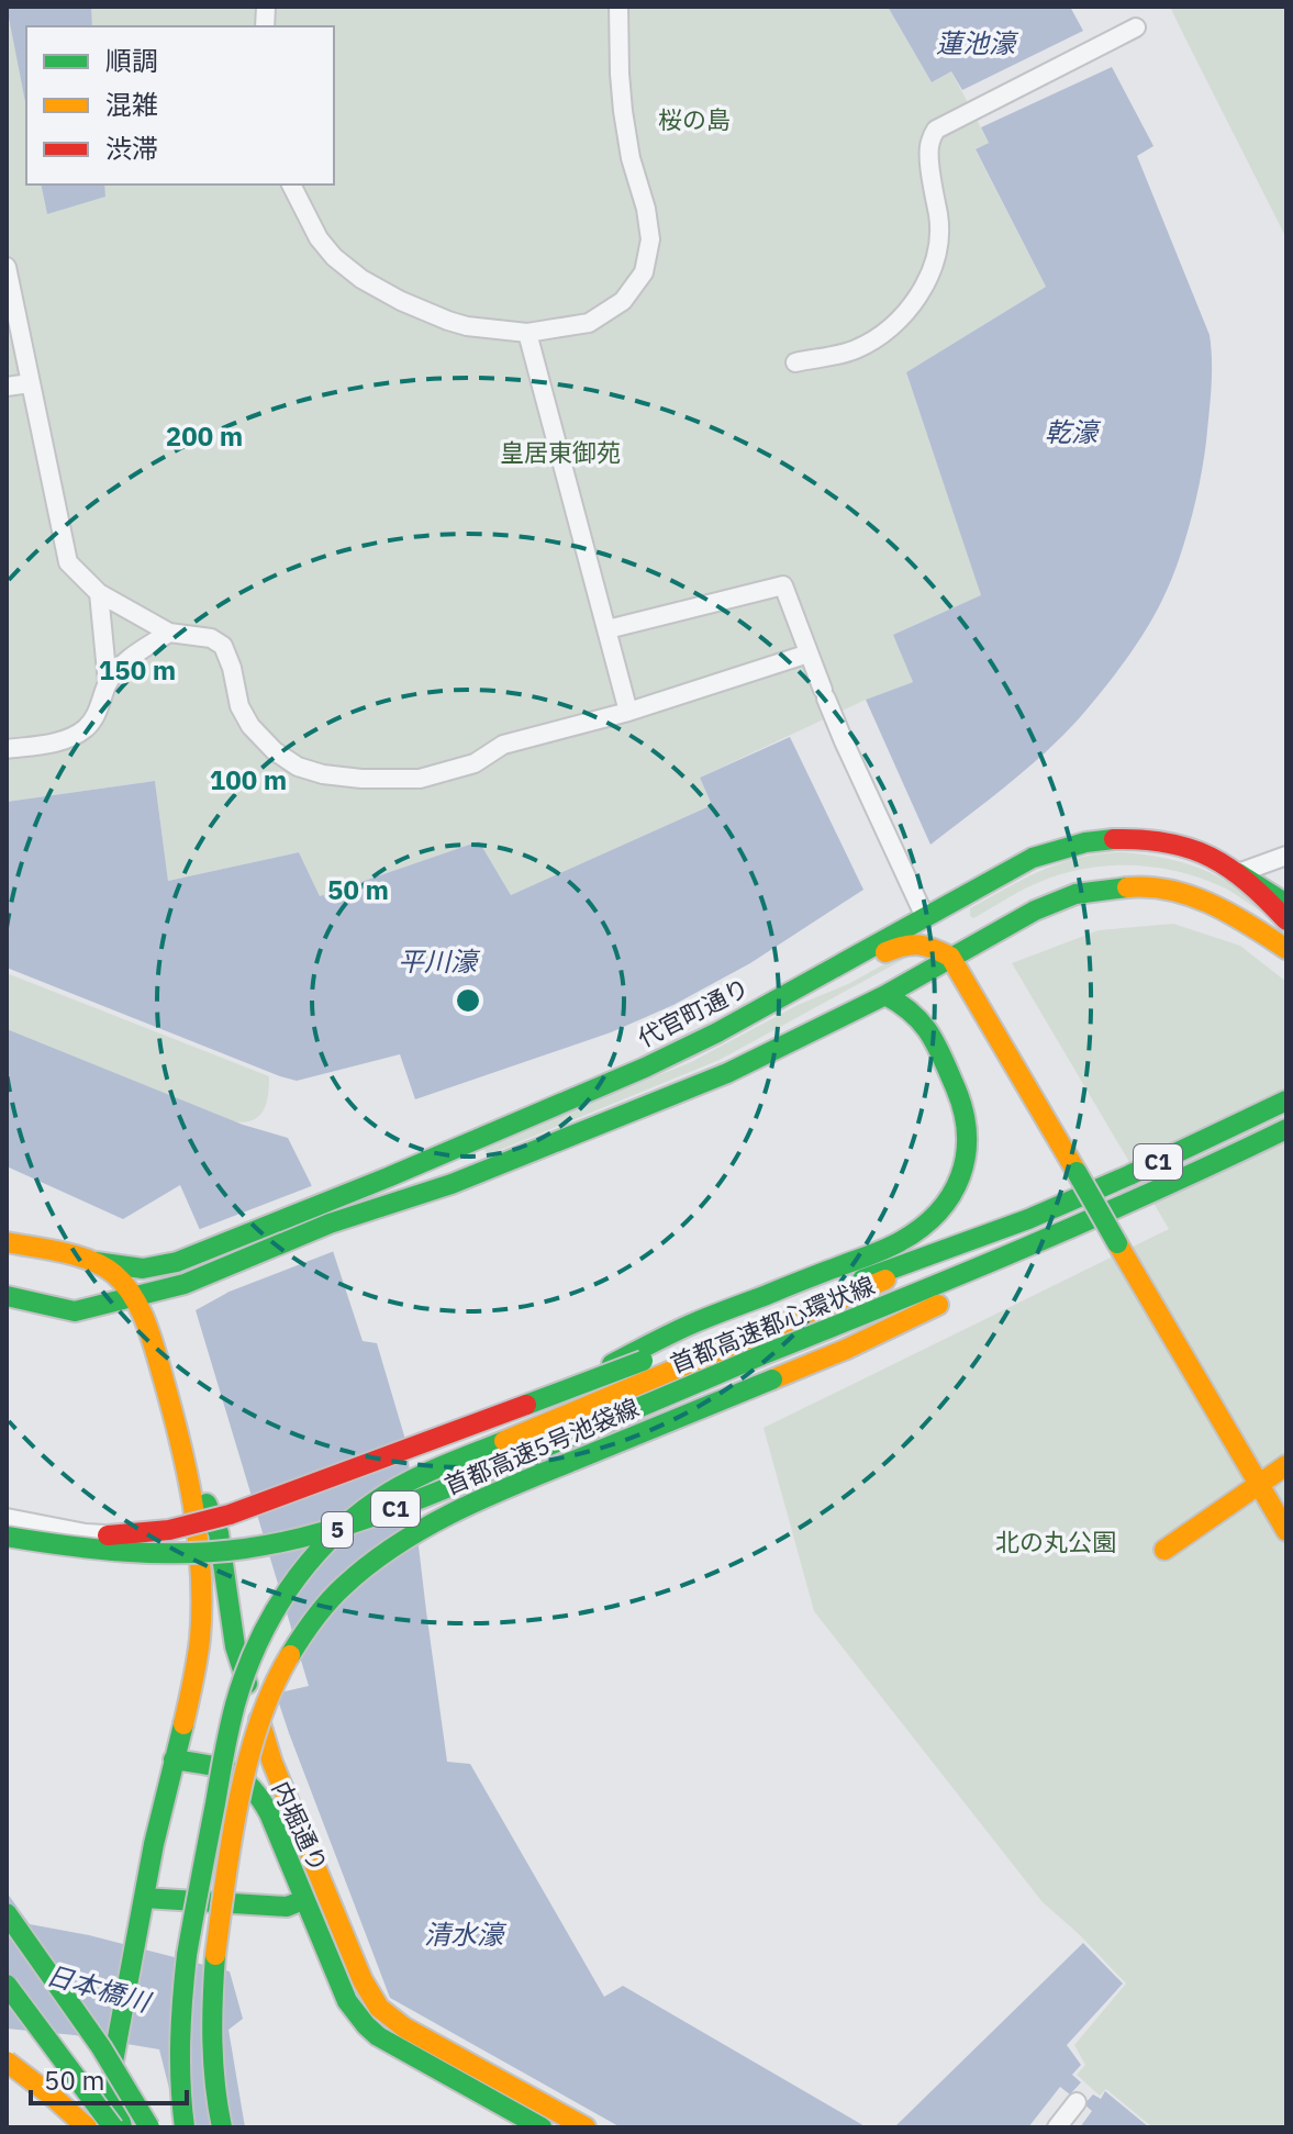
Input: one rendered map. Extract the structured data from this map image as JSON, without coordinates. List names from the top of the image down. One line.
{"streets":{"main road":["代官町通り","C1","首都高速都心環状線","首都高速5号池袋線","5","内堀通り"]},"crossings":[["代官町通り","内堀通り"],["C1","首都高速5号池袋線"],["首都高速都心環状線","首都高速5号池袋線"]],"water":["蓮池濠","乾濠","平川濠","清水濠","日本橋川"],"parks":["桜の島","皇居東御苑","北の丸公園"],"legend":["順調","混雑","渋滞"],"scale_bar":"50 m","rings":["200 m","150 m","100 m","50 m"]}
